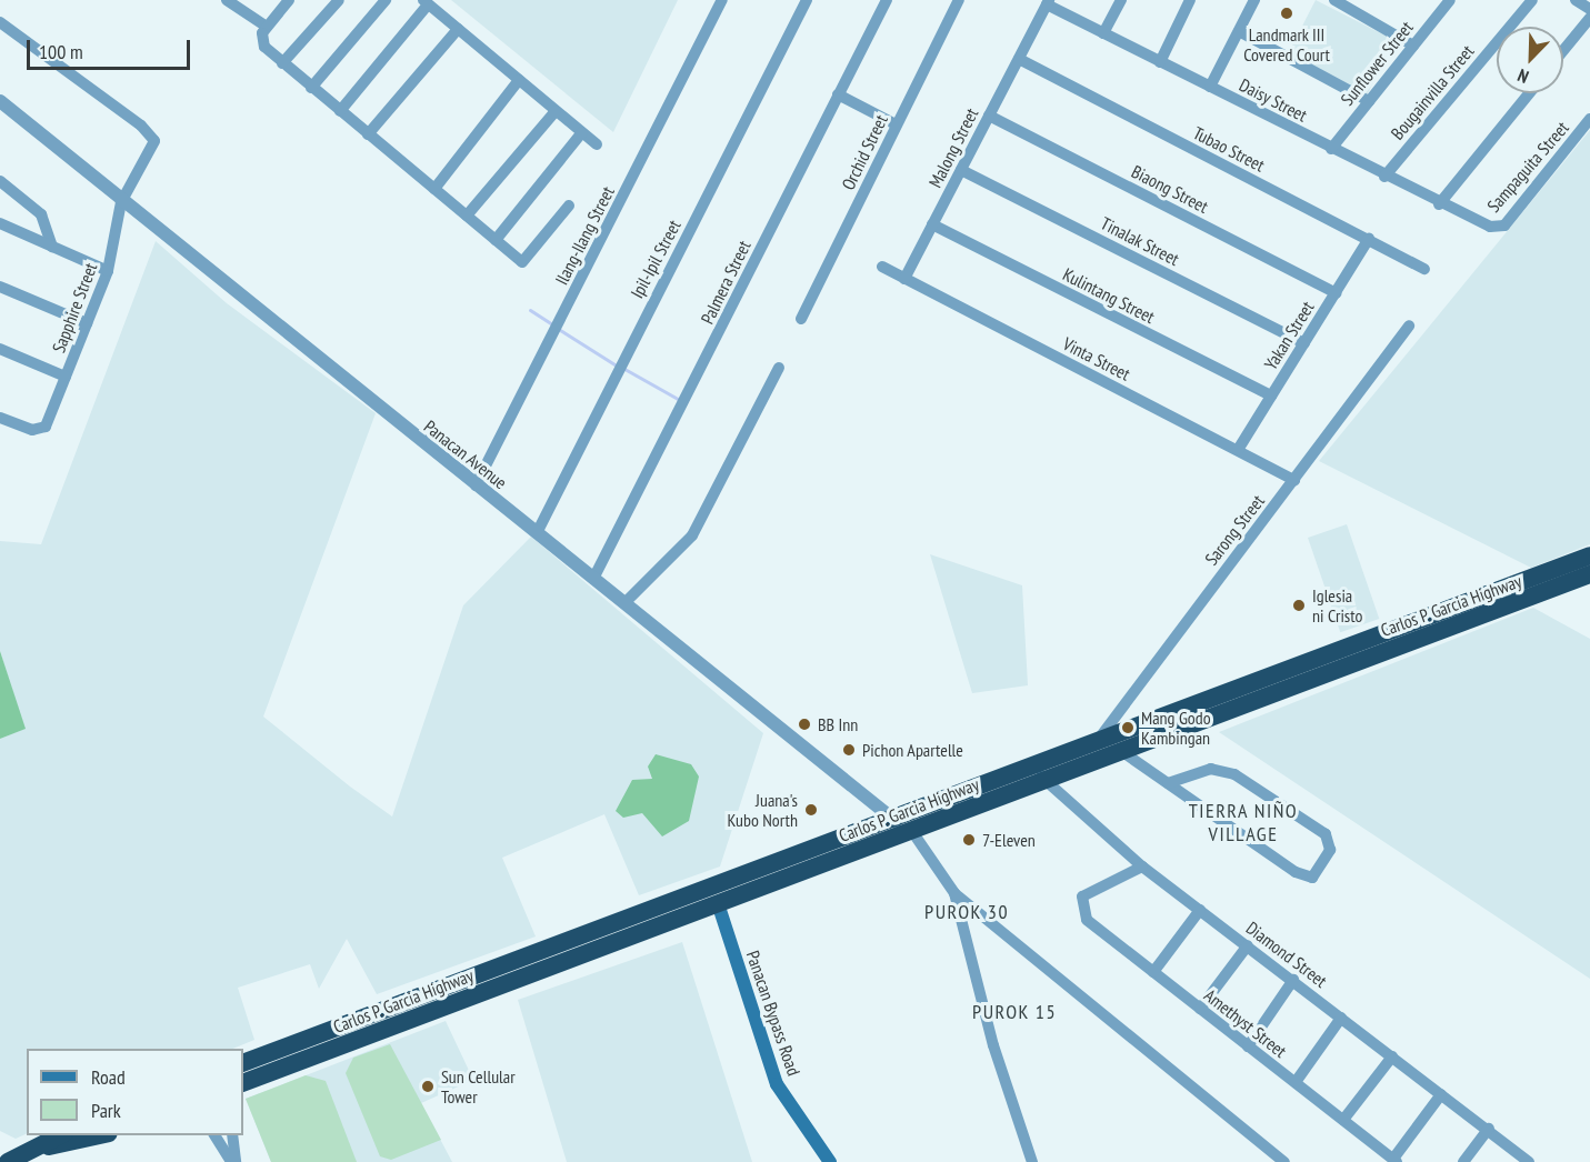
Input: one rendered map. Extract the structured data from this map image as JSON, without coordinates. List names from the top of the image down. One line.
{"streets":{"highway":["Carlos P. Garcia Highway"],"main road":["Panacan Bypass Road"],"street":["Sunflower Street","Bougainvilla Street","Daisy Street","Malong Street","Tubao Street","Orchid Street","Sampaguita Street","Biaong Street","Ilang-Ilang Street","Tinalak Street","Ipil-Ipil Street","Palmera Street","Kulintang Street","Sapphire Street","Yakan Street","Vinta Street","Panacan Avenue","Sarong Street","Diamond Street","Amethyst Street"]},"crossings":[["Sunflower Street","Daisy Street"],["Bougainvilla Street","Daisy Street"],["Daisy Street","Malong Street"],["Daisy Street","Sampaguita Street"],["Malong Street","Tubao Street"],["Malong Street","Biaong Street"],["Malong Street","Tinalak Street"],["Malong Street","Kulintang Street"],["Malong Street","Vinta Street"],["Tubao Street","Yakan Street"],["Biaong Street","Yakan Street"],["Ilang-Ilang Street","Panacan Avenue"],["Tinalak Street","Yakan Street"],["Ipil-Ipil Street","Panacan Avenue"],["Palmera Street","Panacan Avenue"],["Kulintang Street","Yakan Street"],["Sapphire Street","Panacan Avenue"],["Yakan Street","Vinta Street"],["Vinta Street","Sarong Street"],["Panacan Avenue","Carlos P. Garcia Highway"],["Sarong Street","Carlos P. Garcia Highway"],["Carlos P. Garcia Highway","Diamond Street"],["Carlos P. Garcia Highway","Panacan Bypass Road"],["Diamond Street","Amethyst Street"]],"districts":["TIERRA NIÑO VILLAGE","PUROK 30","PUROK 15"],"places":["Landmark III Covered Court","Iglesia ni Cristo","BB Inn","Mang Godo Kambingan","Pichon Apartelle","Juana's Kubo North","7-Eleven","Sun Cellular Tower"],"legend":["Road","Park"],"scale_bar":"100 m","north":"bottom left"}
